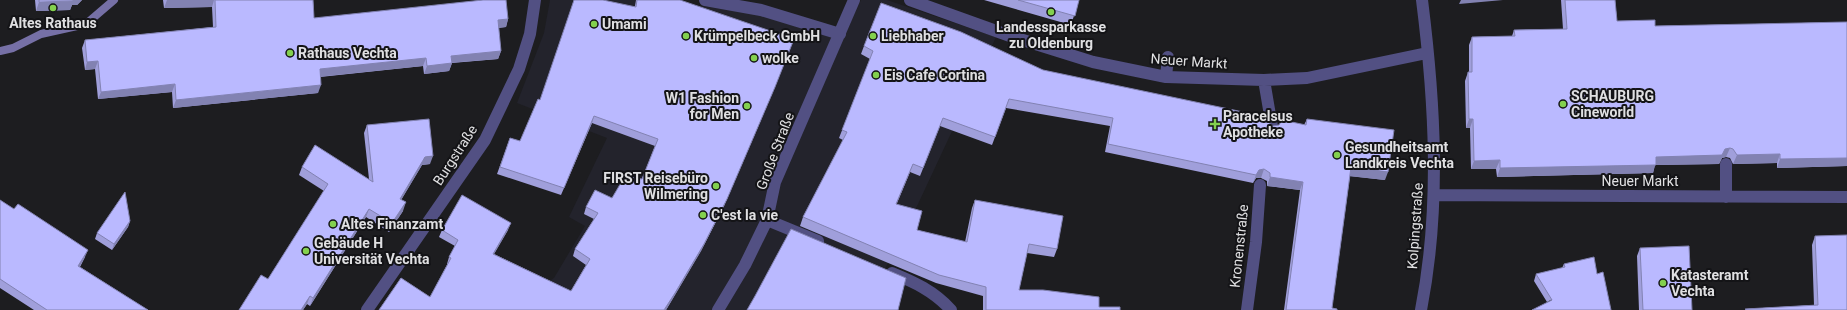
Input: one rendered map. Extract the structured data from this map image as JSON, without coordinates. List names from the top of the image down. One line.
{"streets":{"street":["Neuer Markt","Große Straße","Burgstraße","Kolpingstraße","Kronenstraße"]},"crossings":[["Neuer Markt","Kolpingstraße"]],"places":{"other":["Altes Rathaus","Landessparkasse zu Oldenburg","Umami","Krümpelbeck GmbH","Liebhaber","Rathaus Vechta","wolke","Eis Cafe Cortina","SCHAUBURG Cineworld","W1 Fashion for Men","Gesundheitsamt Landkreis Vechta","FIRST Reisebüro Wilmering","C'est la vie","Altes Finanzamt","Gebäude H Universität Vechta","Katasteramt Vechta"],"health":["Paracelsus Apotheke"]}}
